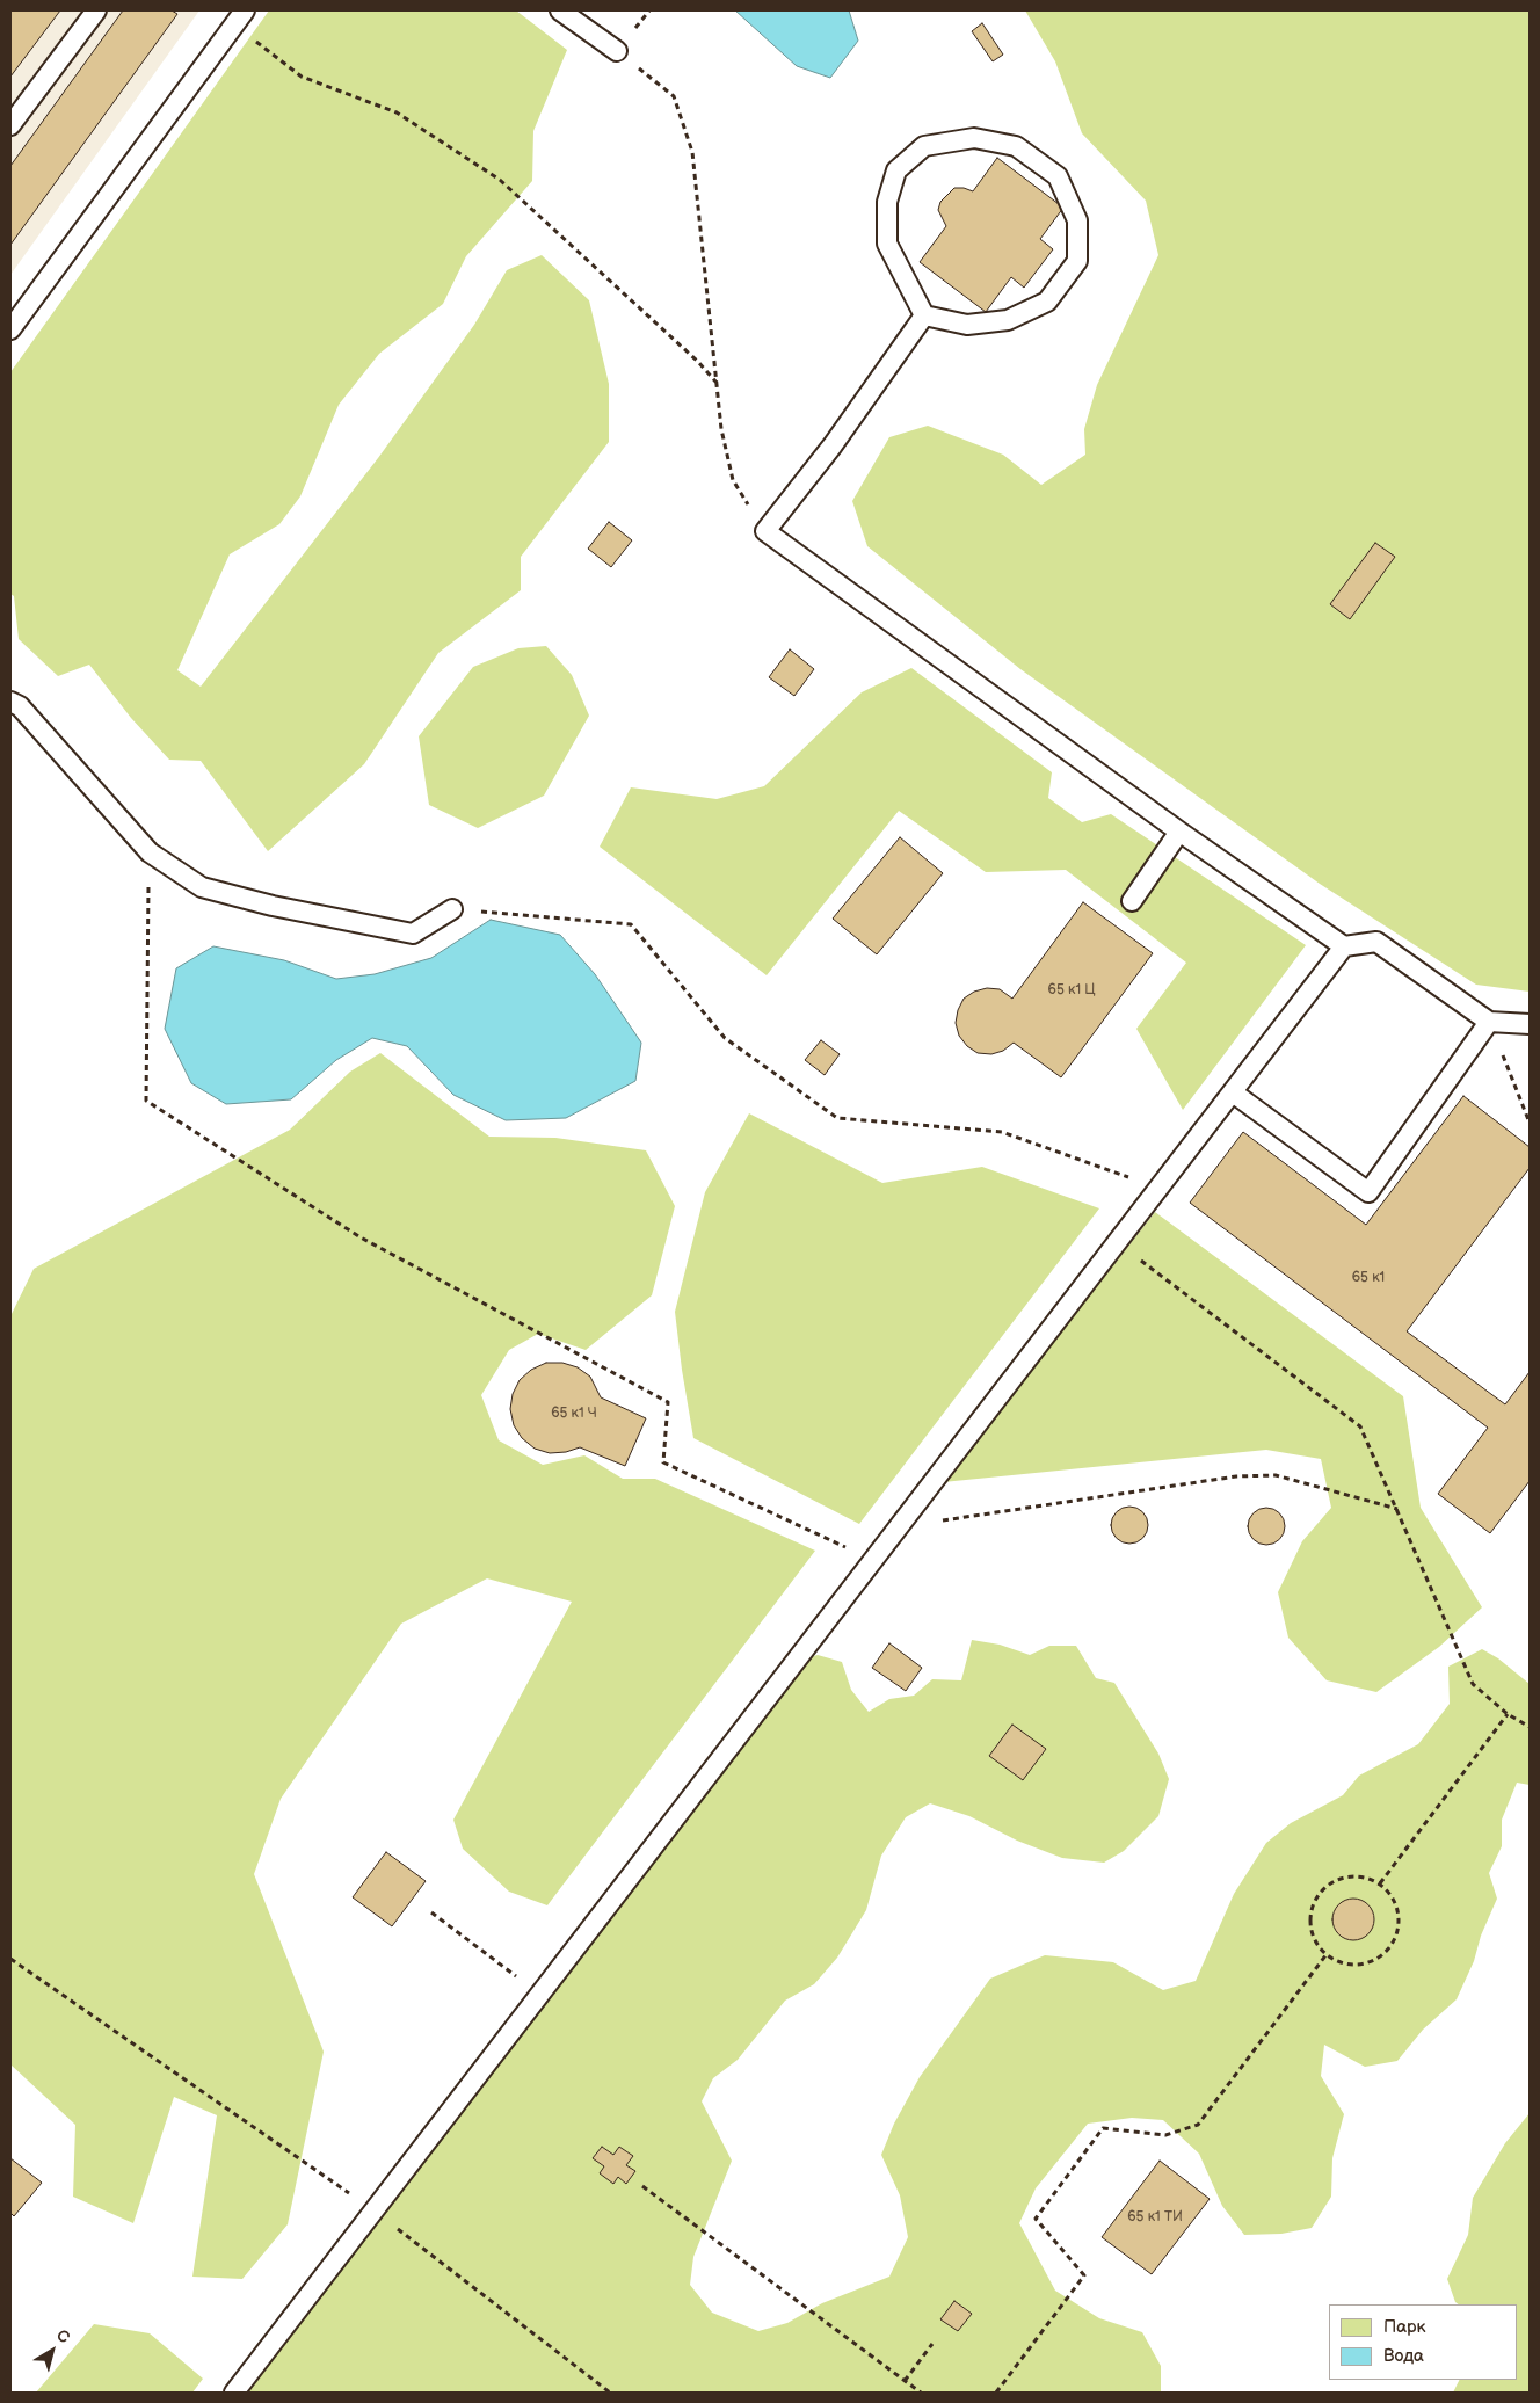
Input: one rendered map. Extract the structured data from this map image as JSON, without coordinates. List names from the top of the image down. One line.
{"house_numbers":["65 к1 Ц","65 к1","65 к1 Ч","65 к1 ТИ"],"legend":["Парк","Вода"],"north":"top right"}
